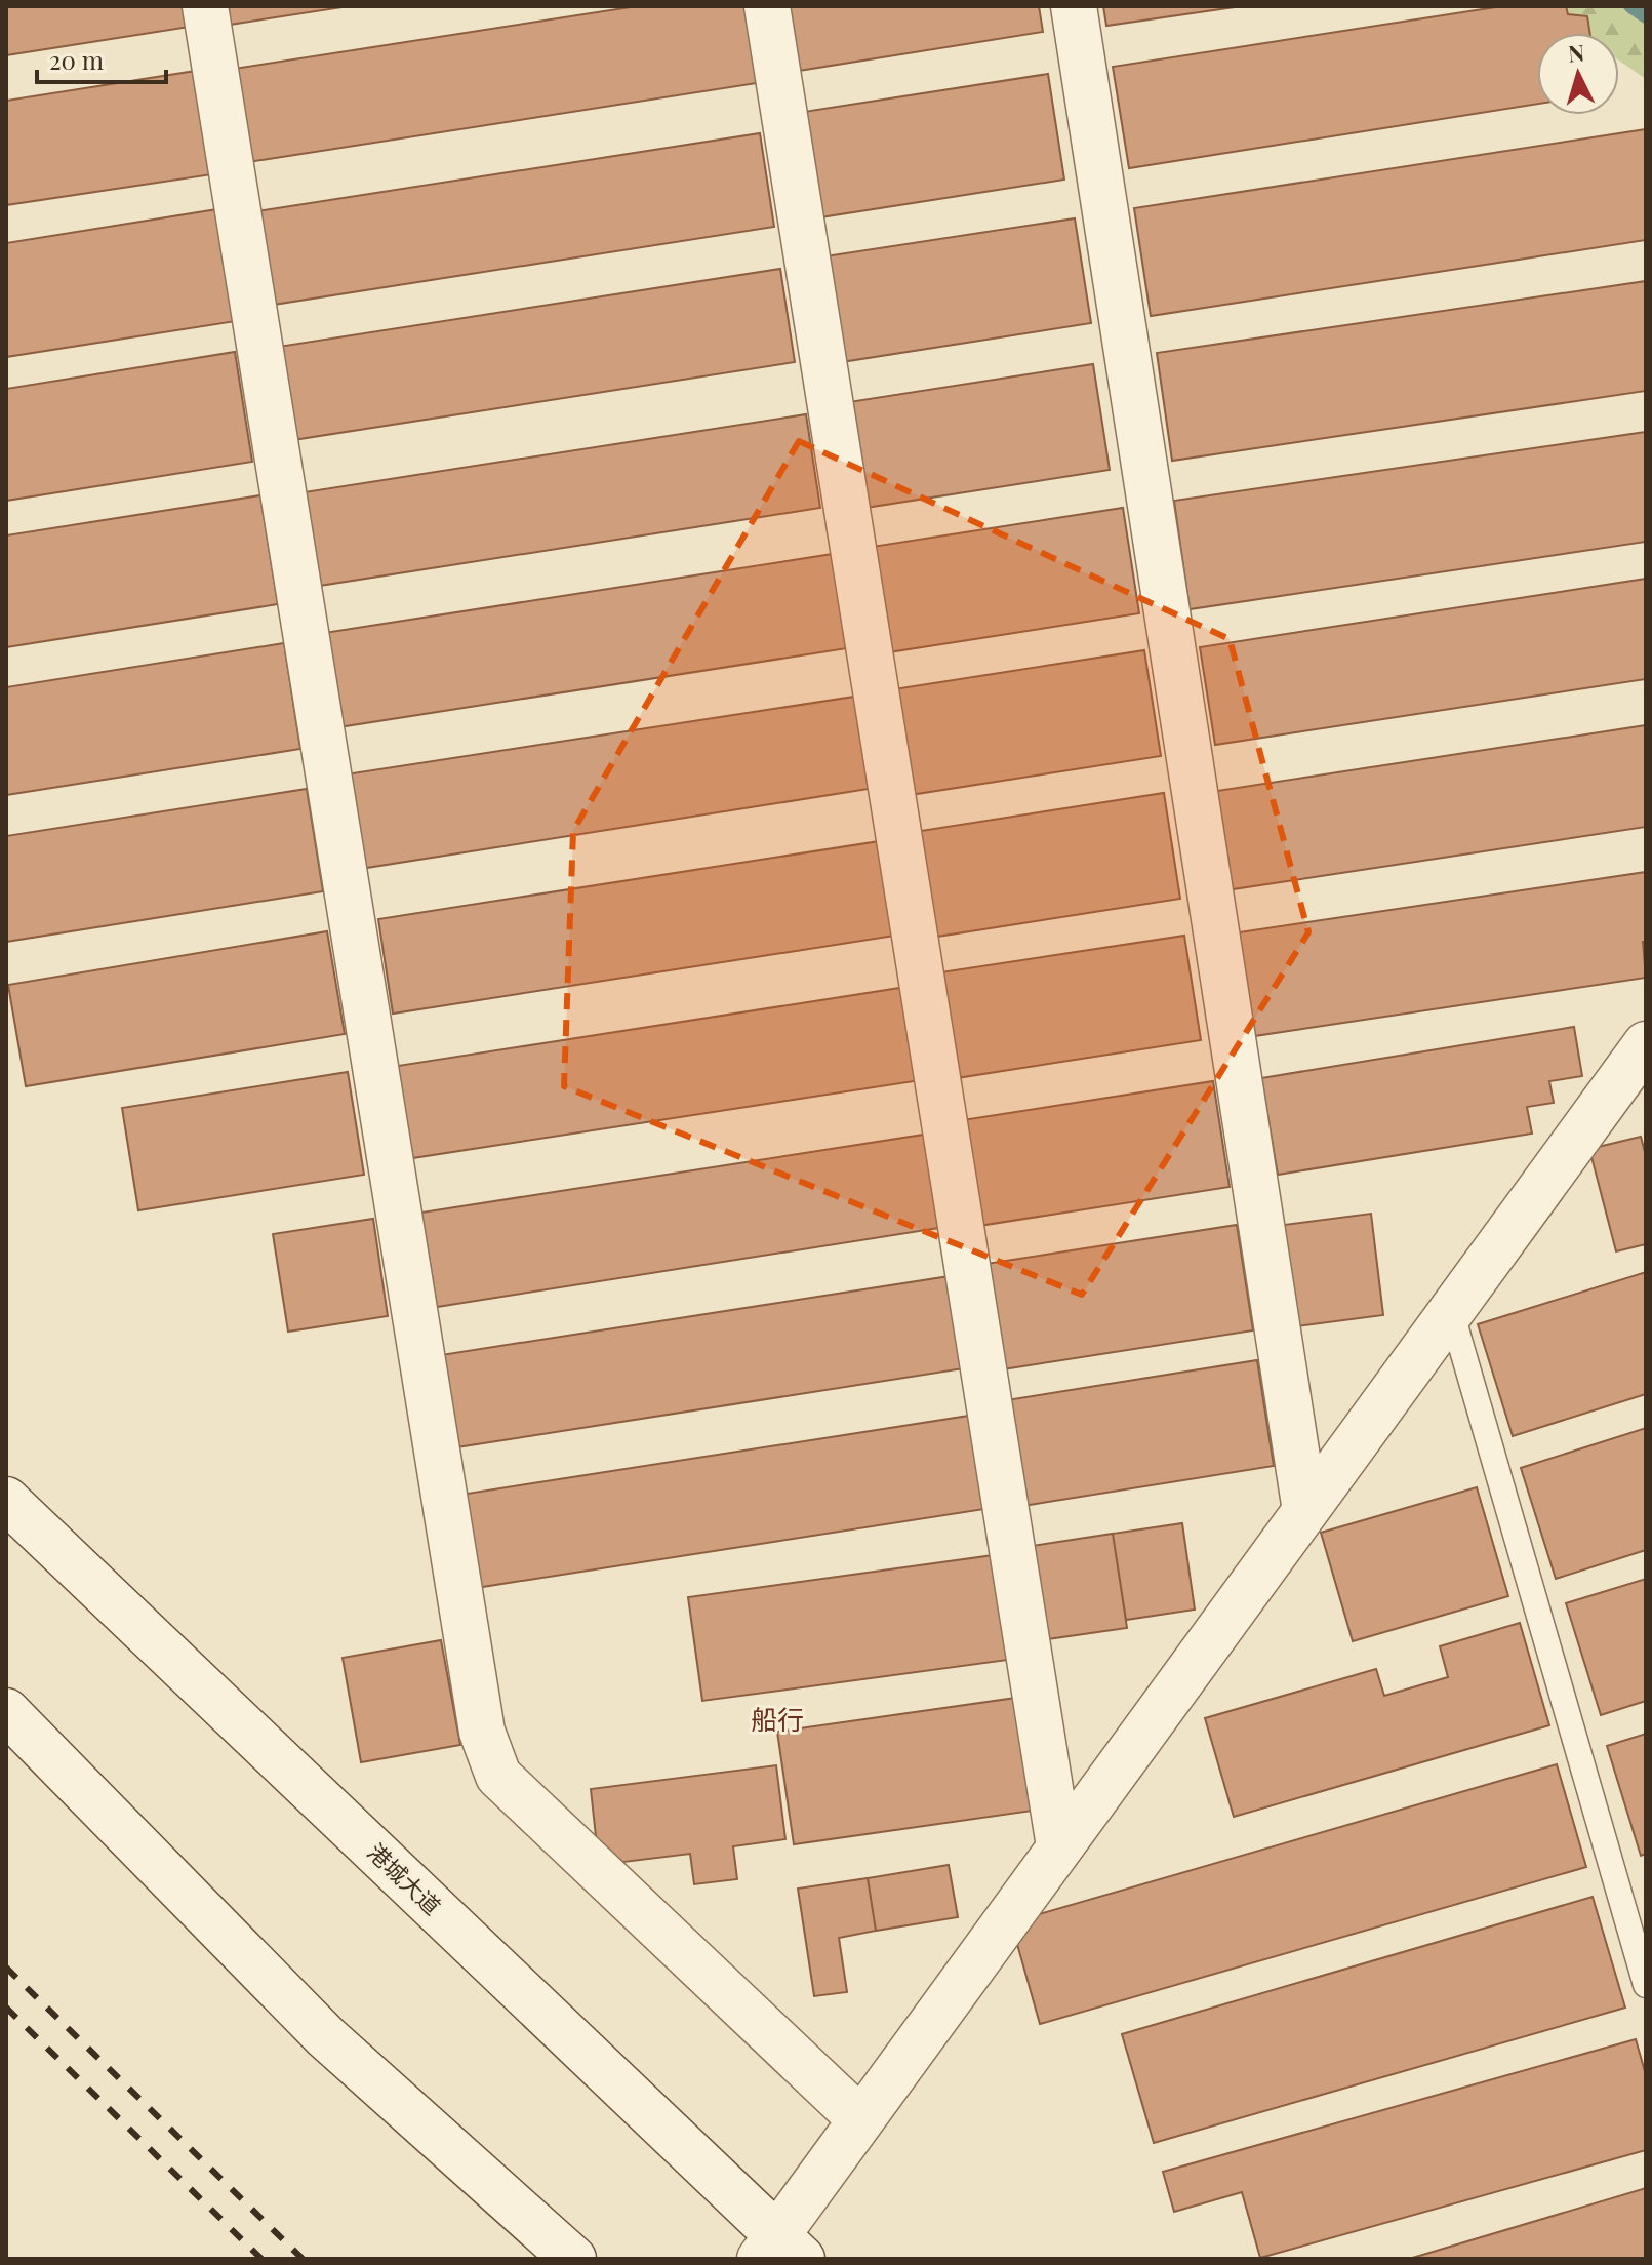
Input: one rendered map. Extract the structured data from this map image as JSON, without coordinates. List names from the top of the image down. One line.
{"streets":{"street":["港城大道"]},"districts":["船行"],"scale_bar":"20 m","north":"top"}
